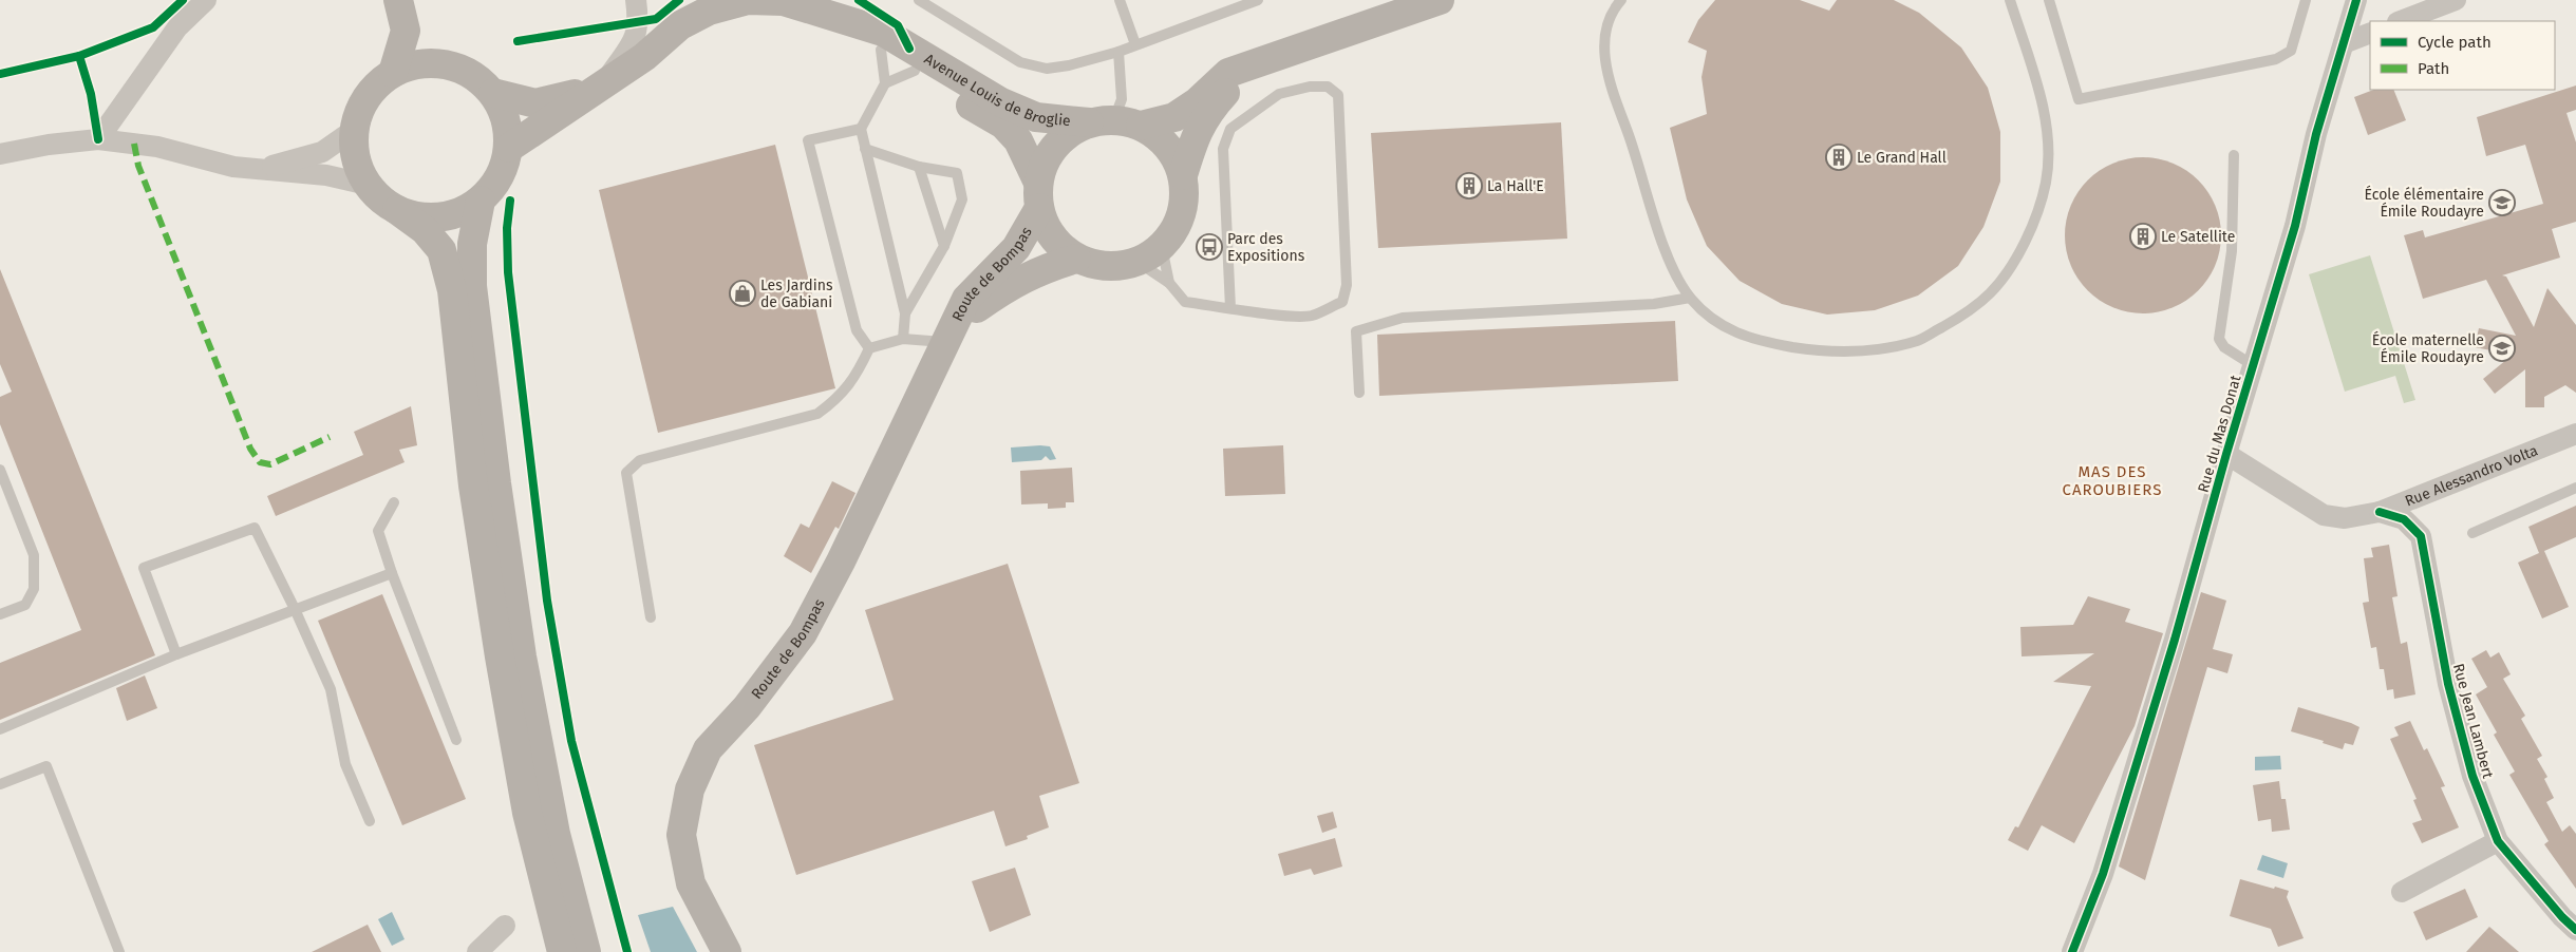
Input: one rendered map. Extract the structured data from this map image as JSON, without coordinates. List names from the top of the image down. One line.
{"streets":{"main road":["Avenue Louis de Broglie","Route de Bompas"],"street":["Rue du Mas Donat","Rue Alessandro Volta","Rue Jean Lambert"]},"crossings":[["Avenue Louis de Broglie","Route de Bompas"],["Rue du Mas Donat","Rue Alessandro Volta"],["Rue Alessandro Volta","Rue Jean Lambert"]],"districts":["MAS DES CAROUBIERS"],"places":{"building":["Le Grand Hall","La Hall'E","Le Satellite"],"school or university":["École élémentaire Émile Roudayre","École maternelle Émile Roudayre"],"bus stop":["Parc des Expositions"],"shop":["Les Jardins de Gabiani"]},"legend":["Cycle path","Path"]}
